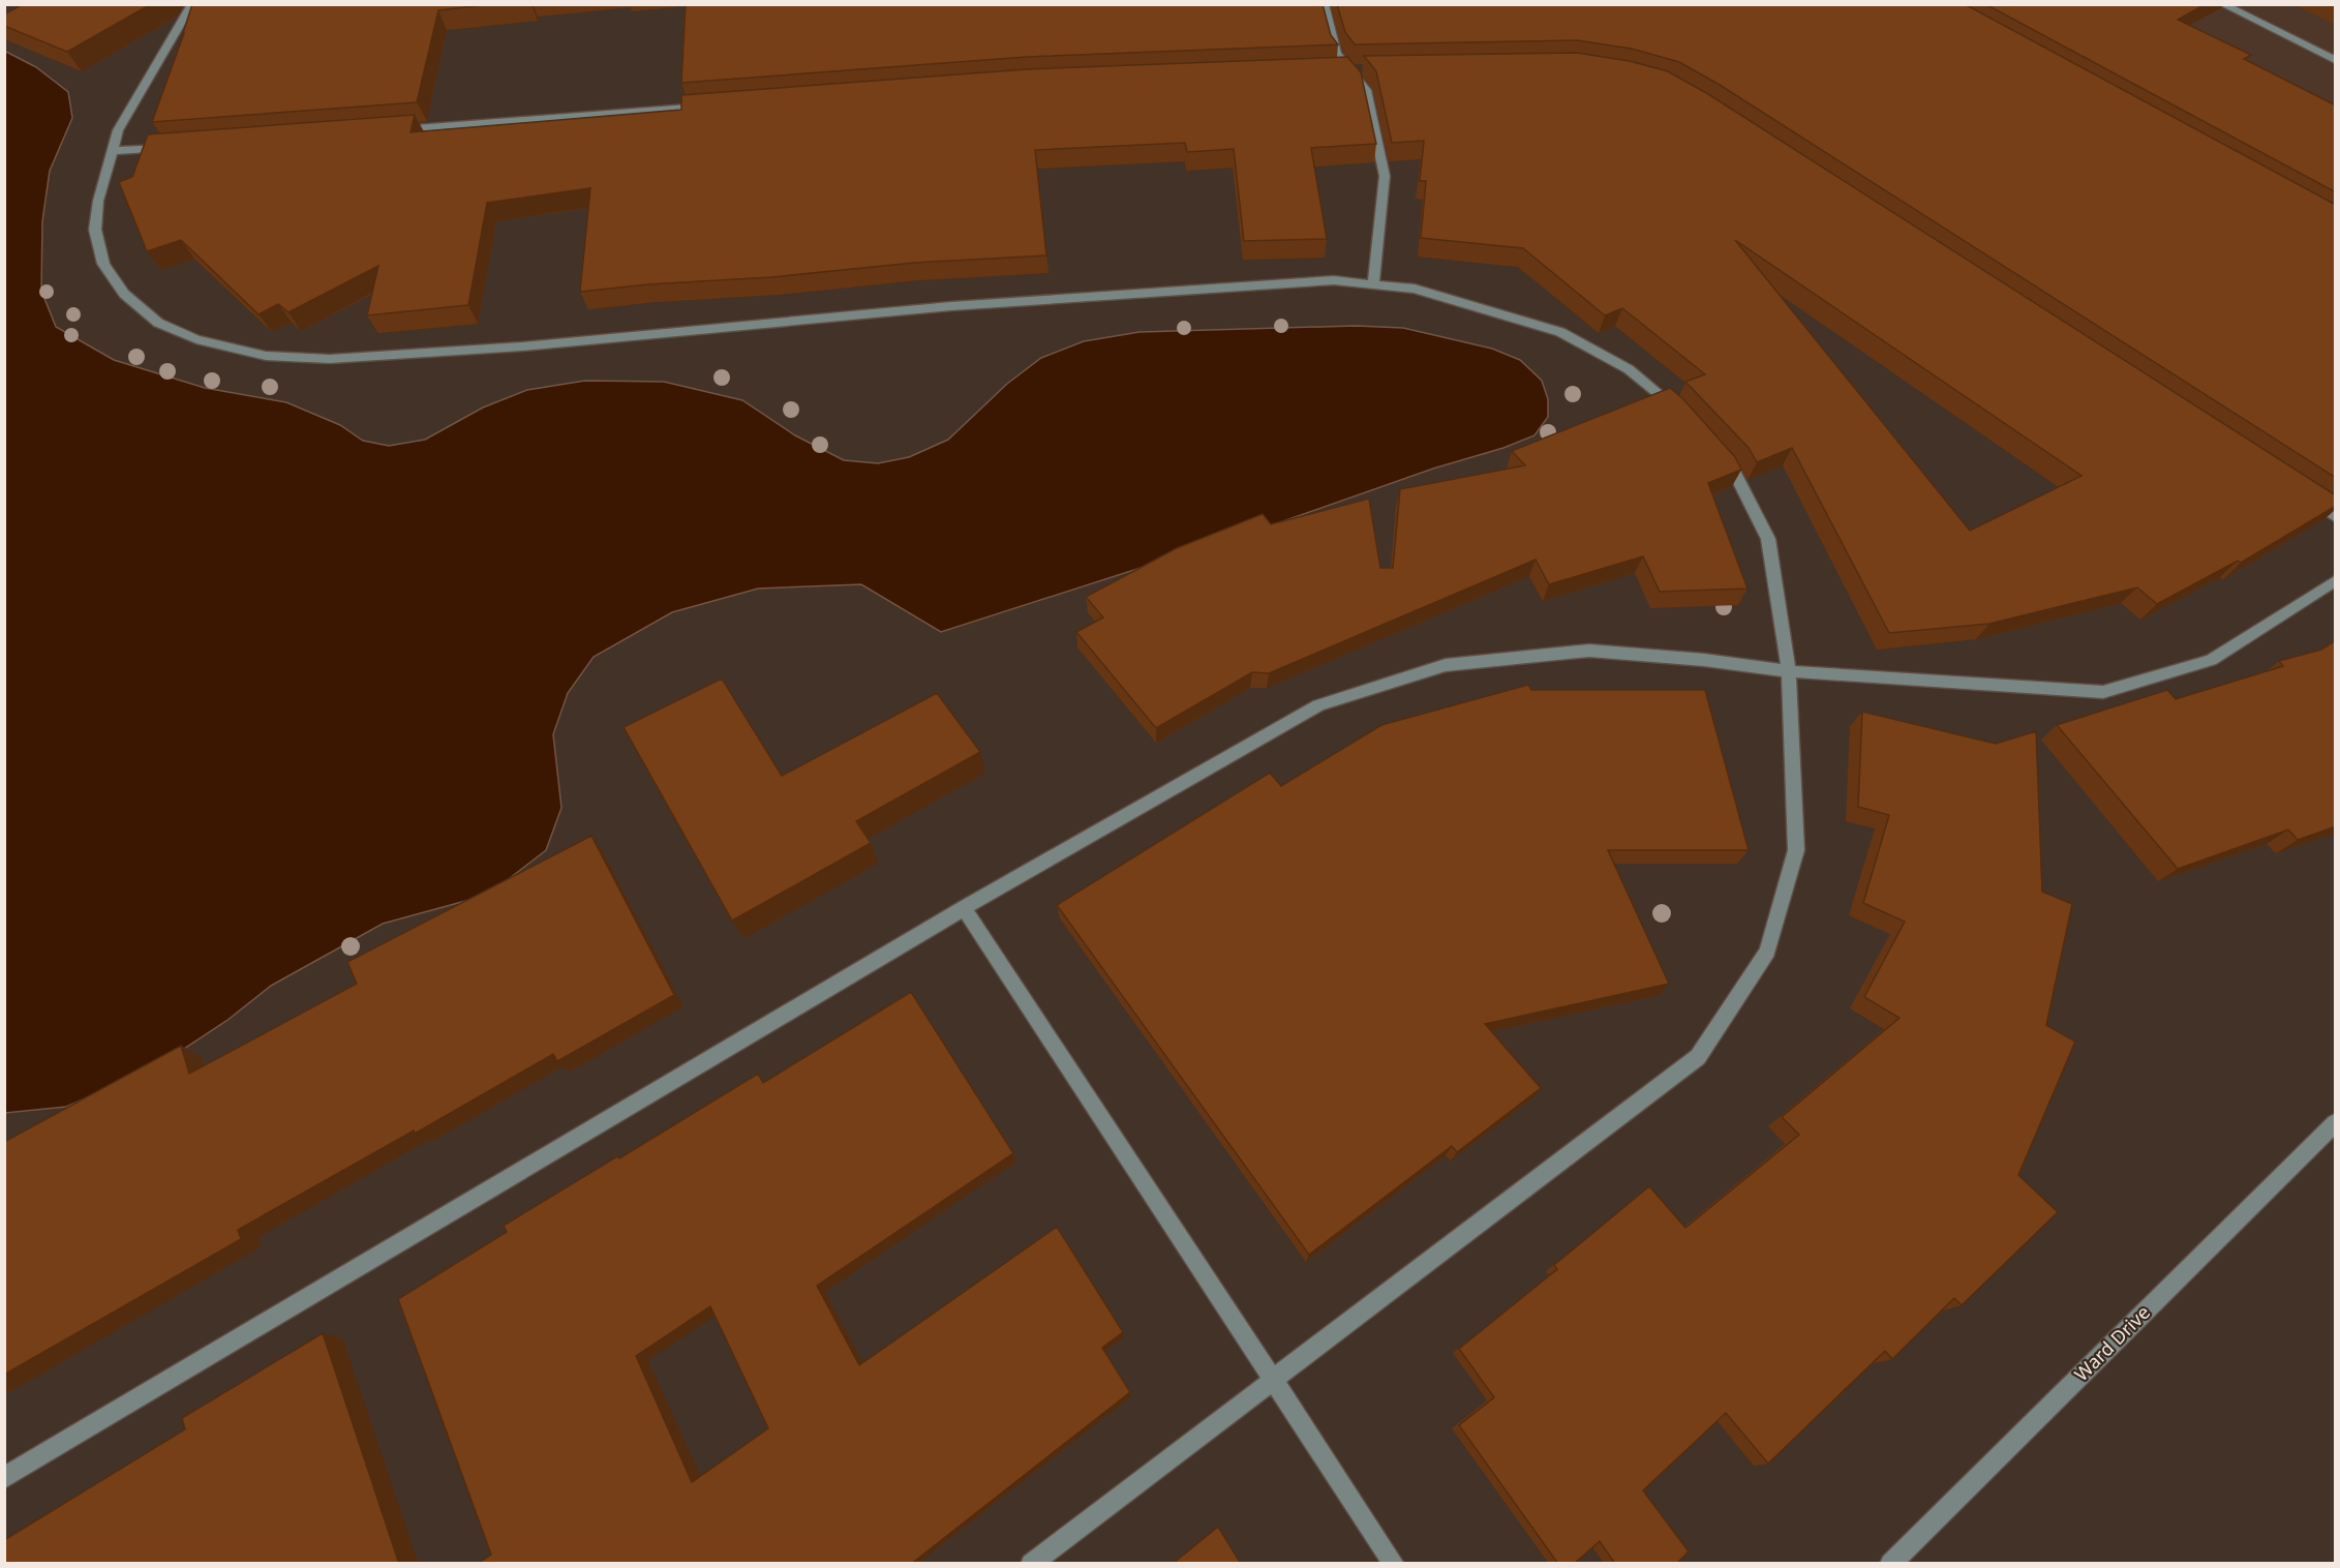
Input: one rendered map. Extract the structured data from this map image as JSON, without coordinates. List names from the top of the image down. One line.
{"streets":{"street":["Ward Drive"]}}
